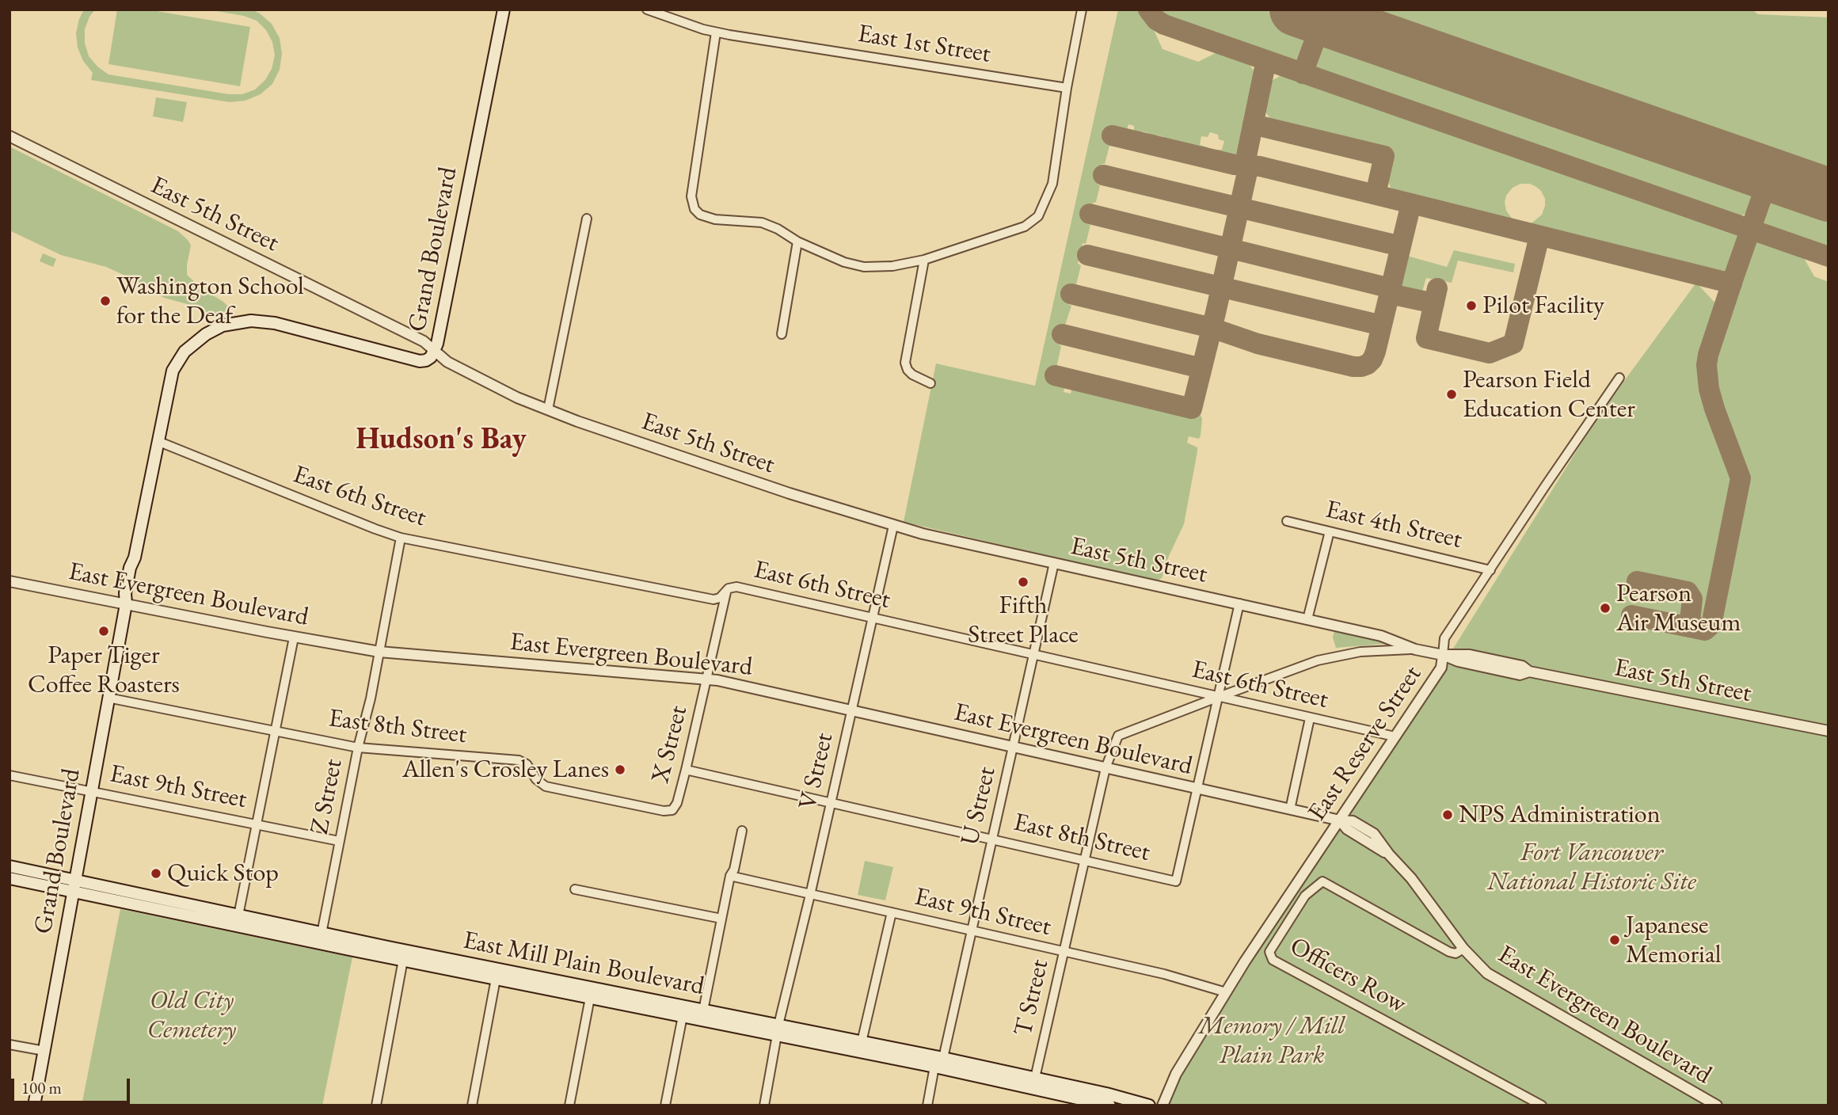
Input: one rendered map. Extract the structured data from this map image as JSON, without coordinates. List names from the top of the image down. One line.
{"streets":{"main road":["Grand Boulevard","East Mill Plain Boulevard"],"street":["East 1st Street","East 5th Street","East 6th Street","East 4th Street","East Evergreen Boulevard","East 8th Street","East Reserve Street","X Street","V Street","East 9th Street","Z Street","U Street","Officers Row","T Street"]},"crossings":[["East 5th Street","Grand Boulevard"],["East 5th Street","East Reserve Street"],["East 5th Street","V Street"],["East 5th Street","U Street"],["Grand Boulevard","East 6th Street"],["Grand Boulevard","East Evergreen Boulevard"],["Grand Boulevard","East 8th Street"],["Grand Boulevard","East 9th Street"],["Grand Boulevard","East Mill Plain Boulevard"],["East 6th Street","East Reserve Street"],["East 6th Street","X Street"],["East 6th Street","V Street"],["East 6th Street","Z Street"],["East 6th Street","U Street"],["East 6th Street","T Street"],["East 4th Street","East Reserve Street"],["East Evergreen Boulevard","East 8th Street"],["East Evergreen Boulevard","East Reserve Street"],["East Evergreen Boulevard","X Street"],["East Evergreen Boulevard","V Street"],["East Evergreen Boulevard","Z Street"],["East Evergreen Boulevard","U Street"],["East Evergreen Boulevard","Officers Row"],["East Evergreen Boulevard","T Street"],["East 8th Street","X Street"],["East 8th Street","V Street"],["East 8th Street","Z Street"],["East 8th Street","U Street"],["East 8th Street","T Street"],["East Reserve Street","East 9th Street"],["V Street","East 9th Street"],["V Street","East Mill Plain Boulevard"],["East 9th Street","Z Street"],["East 9th Street","U Street"],["East 9th Street","T Street"],["Z Street","East Mill Plain Boulevard"],["U Street","East Mill Plain Boulevard"],["East Mill Plain Boulevard","T Street"]],"districts":["Hudson's Bay"],"parks":["Fort Vancouver National Historic Site","Old City Cemetery","Memory / Mill Plain Park"],"places":["Washington School for the Deaf","Pilot Facility","Pearson Field Education Center","Fifth Street Place","Pearson Air Museum","Paper Tiger Coffee Roasters","Allen's Crosley Lanes","NPS Administration","Quick Stop","Japanese Memorial"],"scale_bar":"100 m"}
